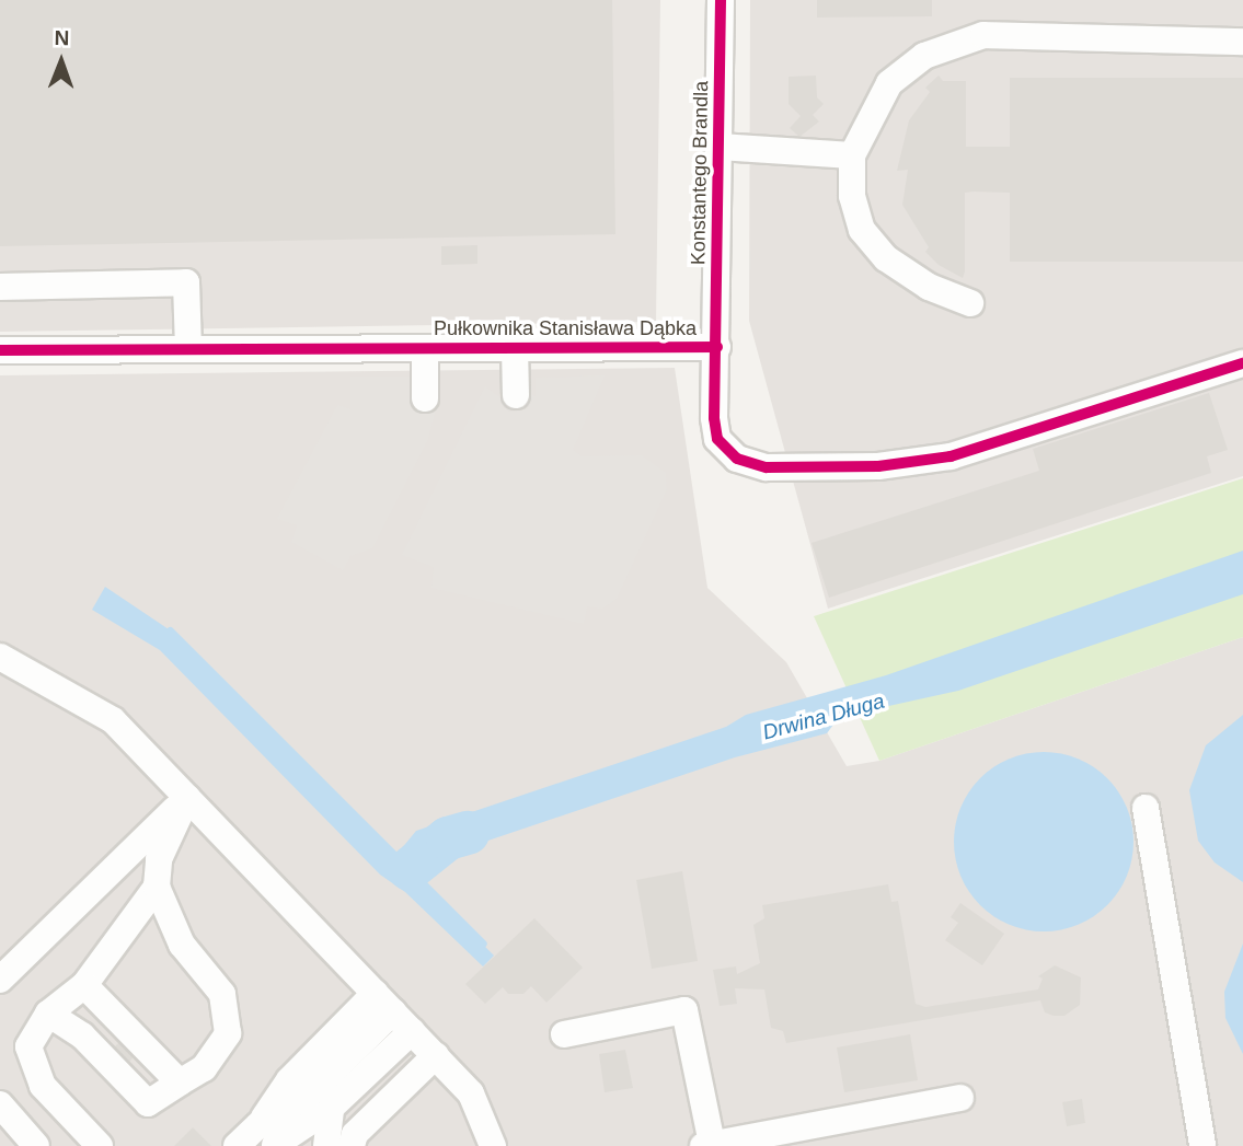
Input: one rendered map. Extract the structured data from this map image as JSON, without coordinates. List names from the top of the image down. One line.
{"streets":{"street":["Konstantego Brandla","Pułkownika Stanisława Dąbka"]},"crossings":[["Konstantego Brandla","Pułkownika Stanisława Dąbka"]],"water":["Drwina Długa"],"north":"top"}
